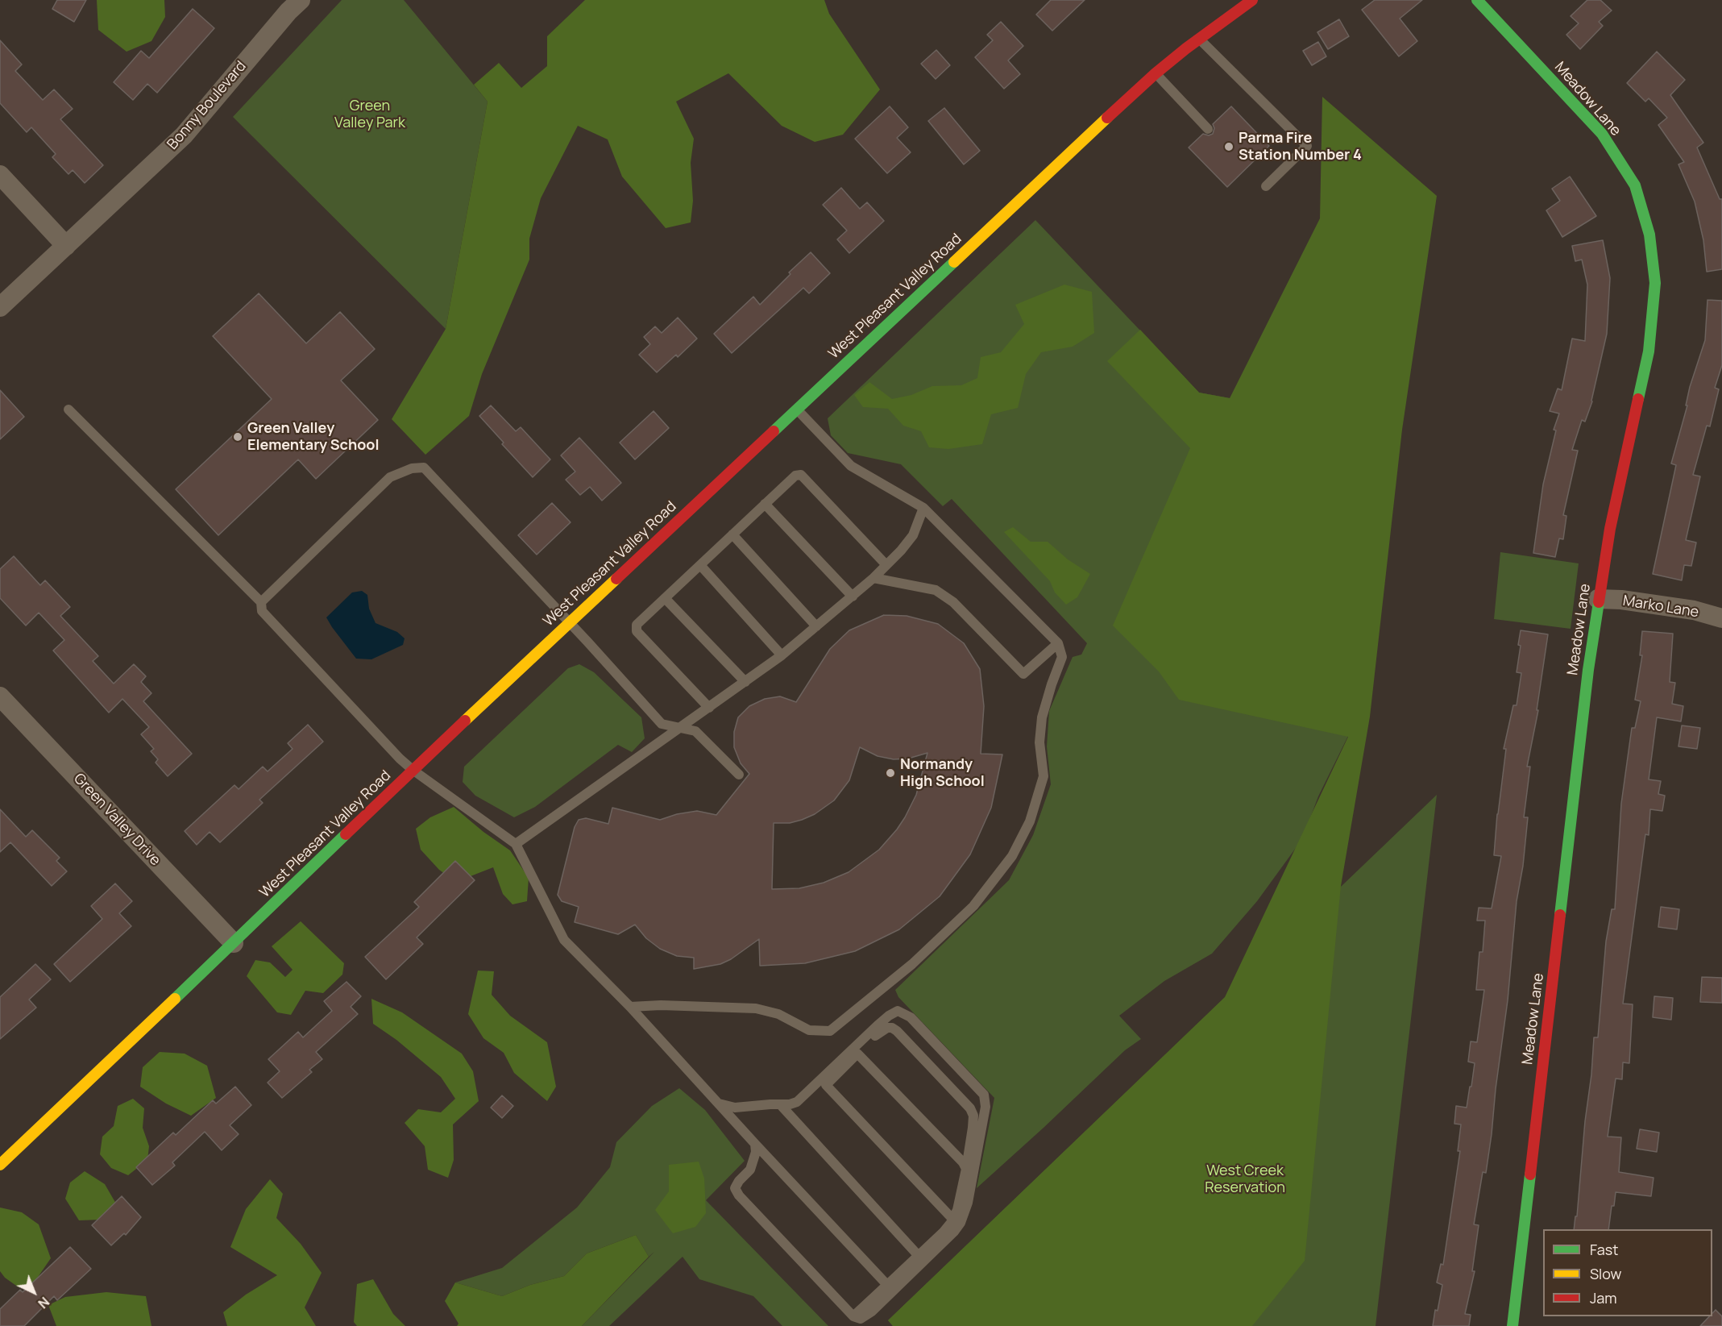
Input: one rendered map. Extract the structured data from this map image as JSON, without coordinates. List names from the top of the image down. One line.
{"streets":{"main road":["Meadow Lane","West Pleasant Valley Road"],"street":["Bonny Boulevard","Marko Lane","Green Valley Drive"]},"crossings":[["Meadow Lane","Marko Lane"],["West Pleasant Valley Road","Green Valley Drive"]],"parks":["Green Valley Park","West Creek Reservation"],"places":["Parma Fire Station Number 4","Green Valley Elementary School","Normandy High School"],"legend":["Fast","Slow","Jam"],"north":"bottom right"}
